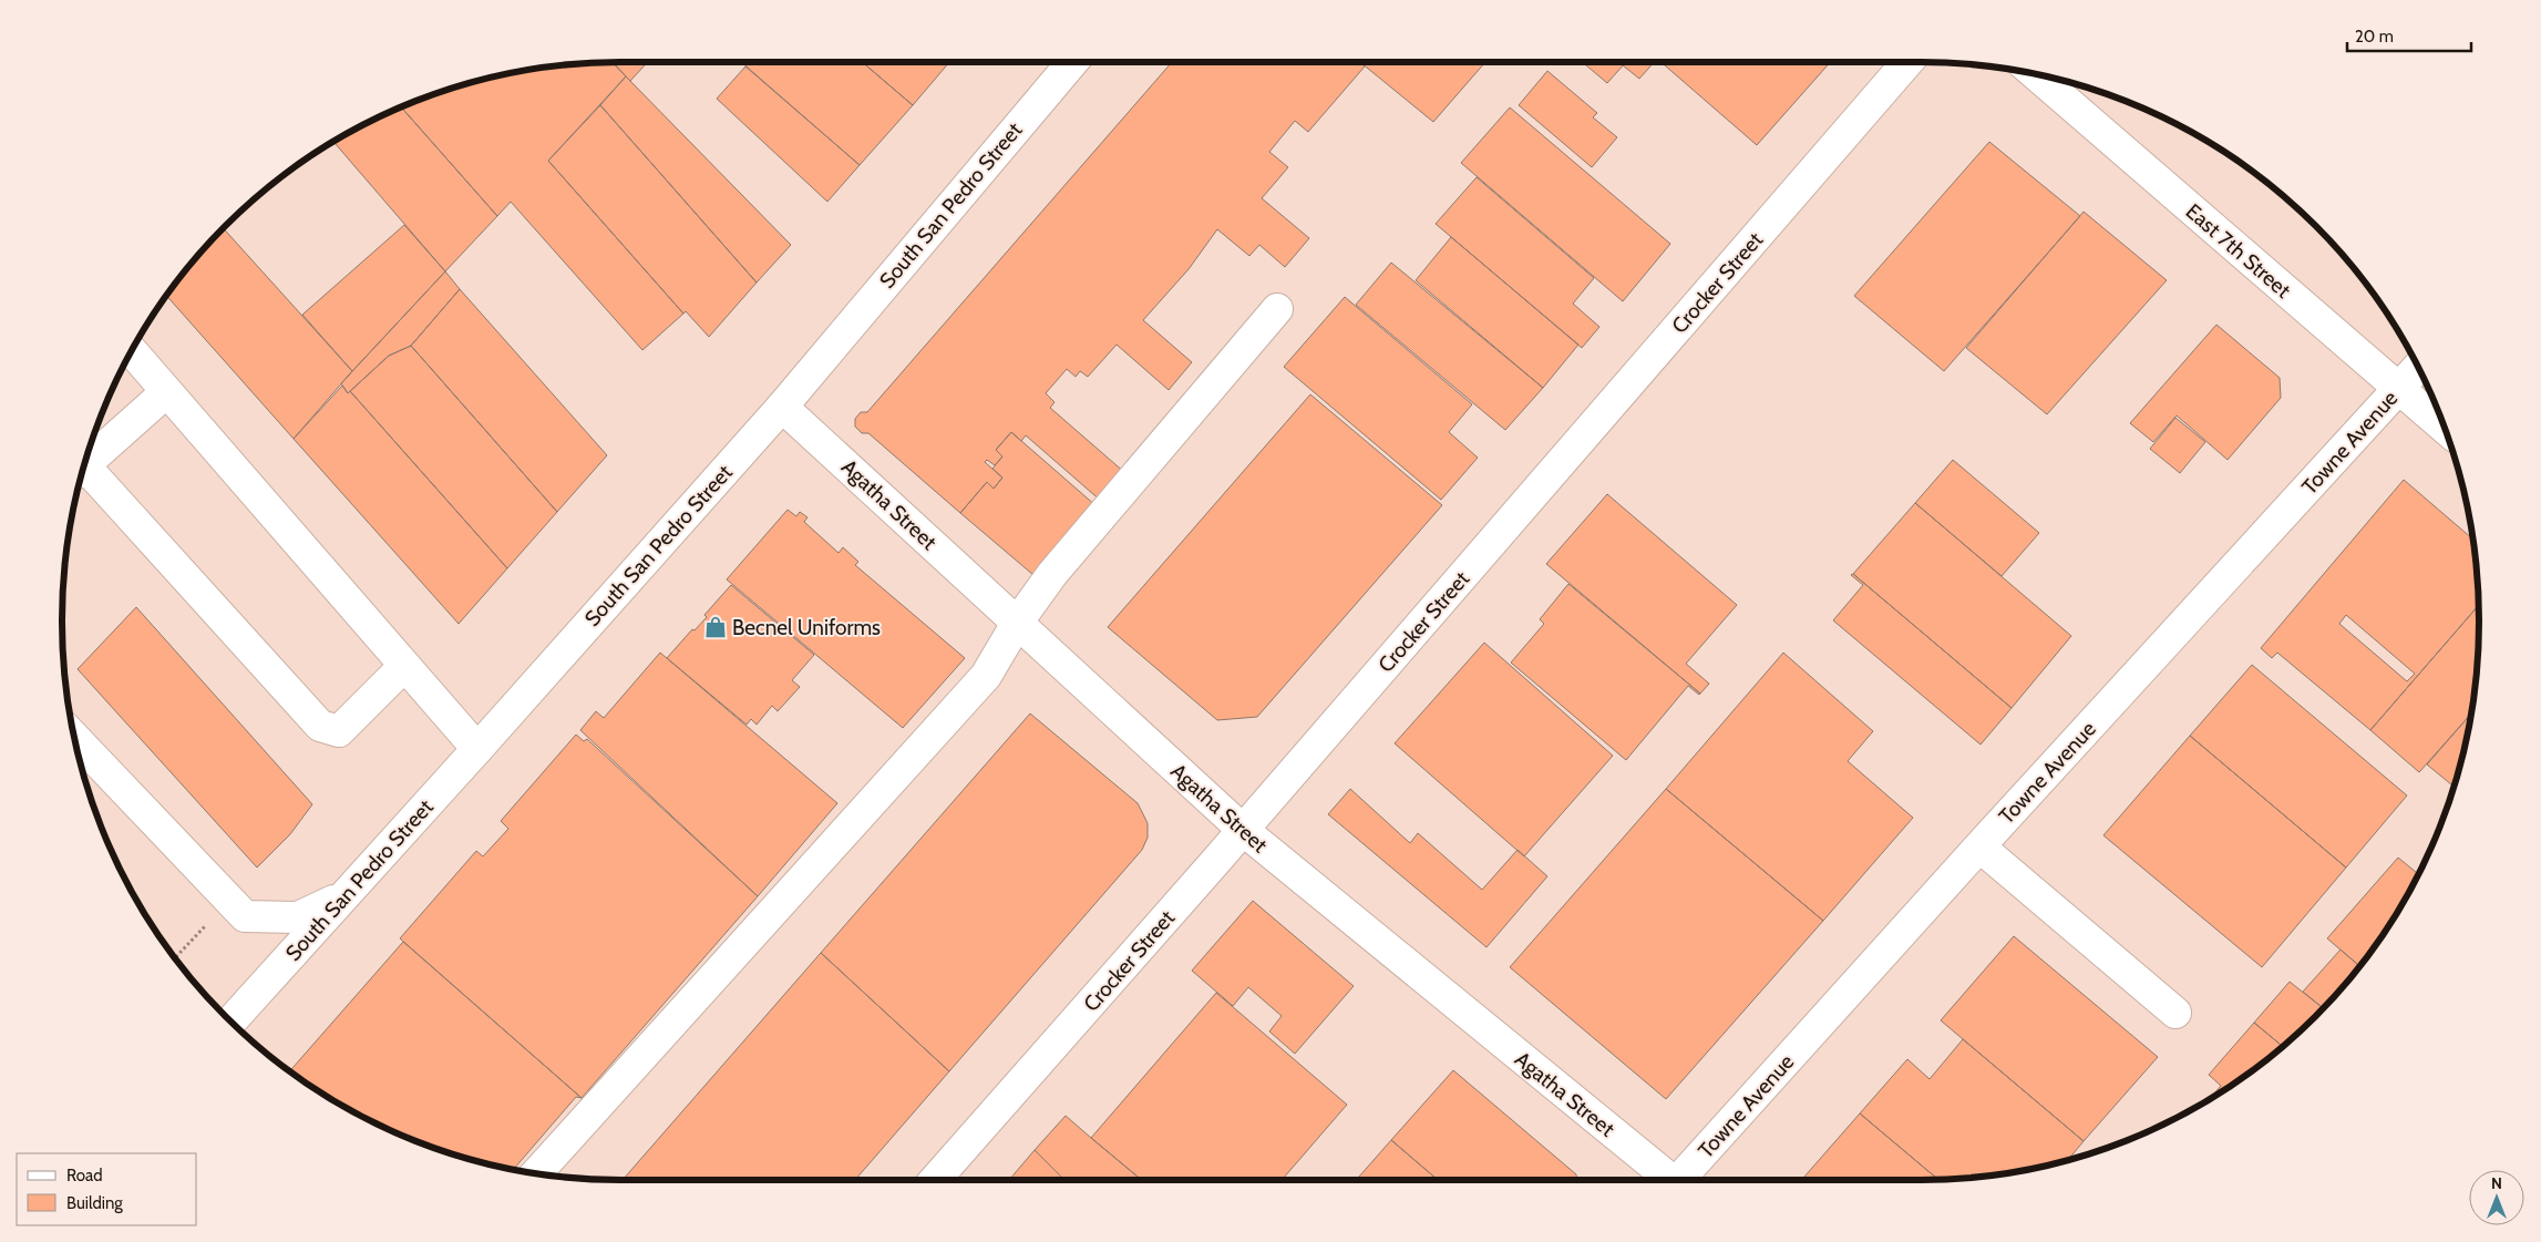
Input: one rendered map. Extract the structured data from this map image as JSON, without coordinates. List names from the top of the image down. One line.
{"streets":{"street":["South San Pedro Street","East 7th Street","Crocker Street","Towne Avenue","Agatha Street"]},"crossings":[["South San Pedro Street","Agatha Street"],["East 7th Street","Towne Avenue"],["Crocker Street","Agatha Street"]],"places":{"shop":["Becnel Uniforms"]},"legend":["Road","Building"],"scale_bar":"20 m","north":"top"}
